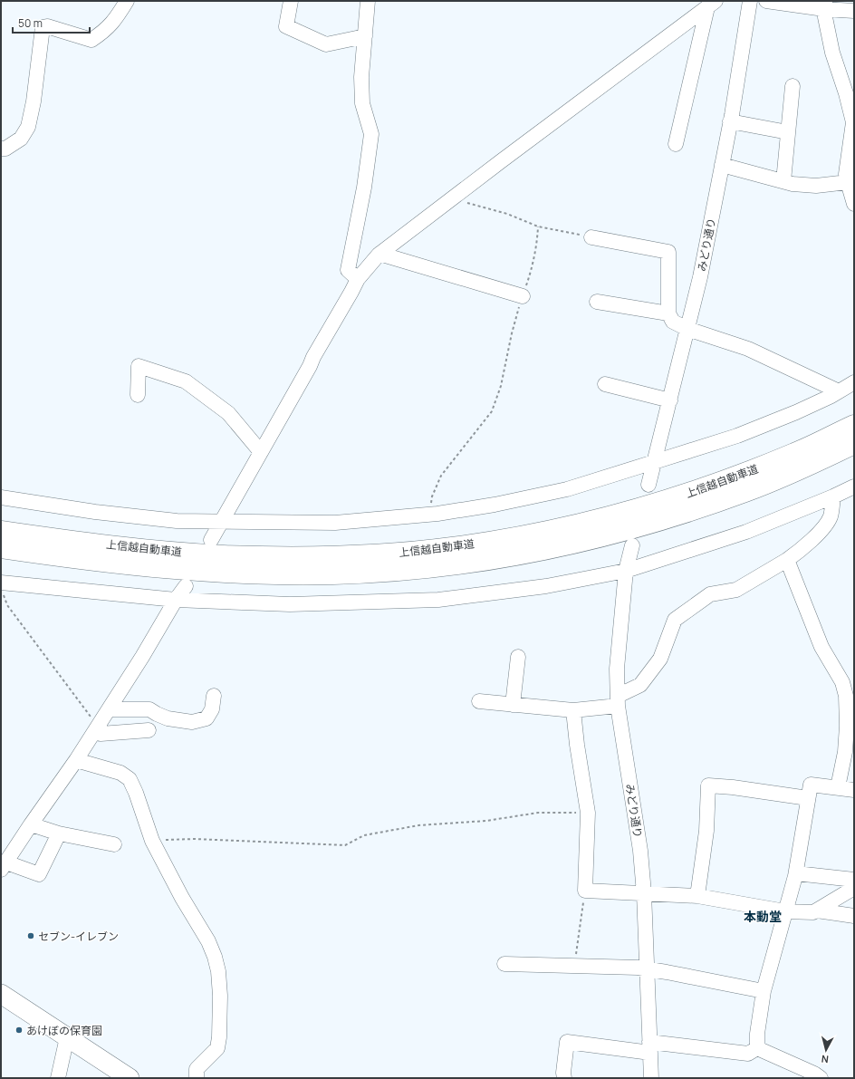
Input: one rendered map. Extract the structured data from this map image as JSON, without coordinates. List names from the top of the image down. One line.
{"streets":{"highway":["上信越自動車道"],"street":["みどり通り"]},"districts":["本動堂"],"places":["セブン-イレブン","あけぼの保育園"],"scale_bar":"50 m","north":"bottom"}
